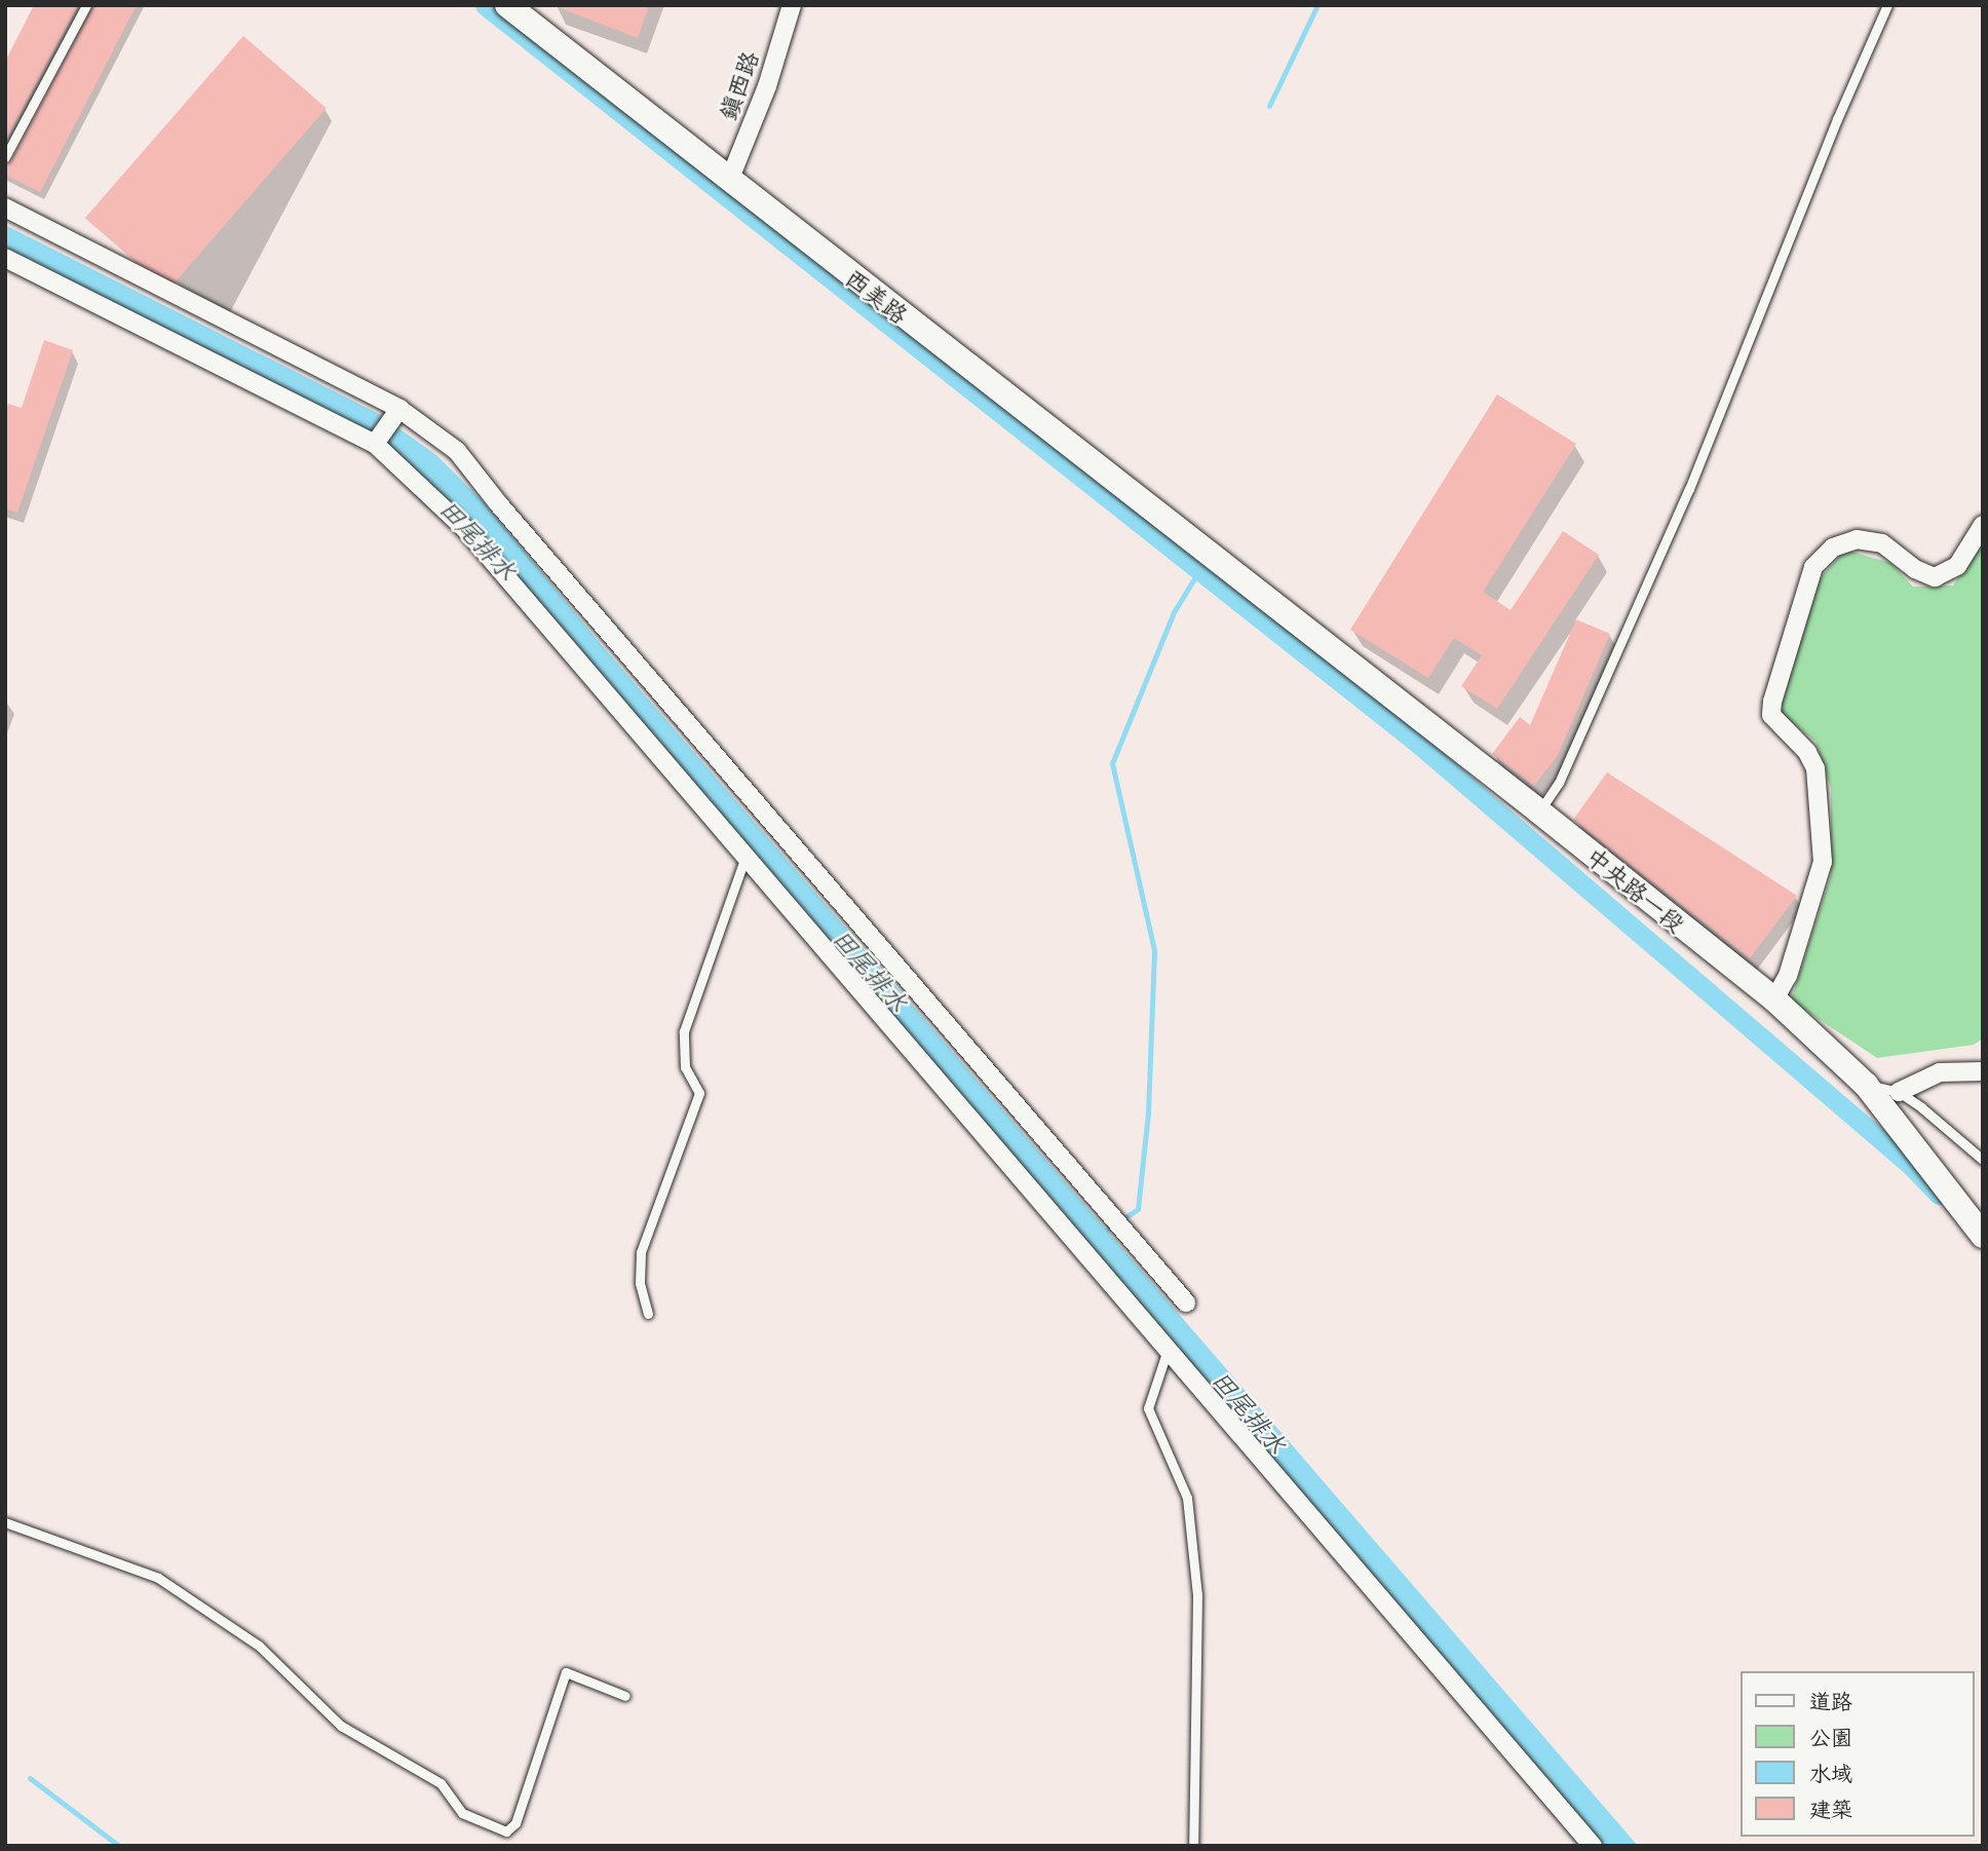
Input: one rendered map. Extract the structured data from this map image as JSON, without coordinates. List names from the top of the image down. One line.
{"streets":{"street":["鎮西路","西美路","中央路一段"]},"crossings":[["鎮西路","西美路"],["西美路","中央路一段"]],"water":["田尾排水"],"legend":["道路","公園","水域","建築"]}
